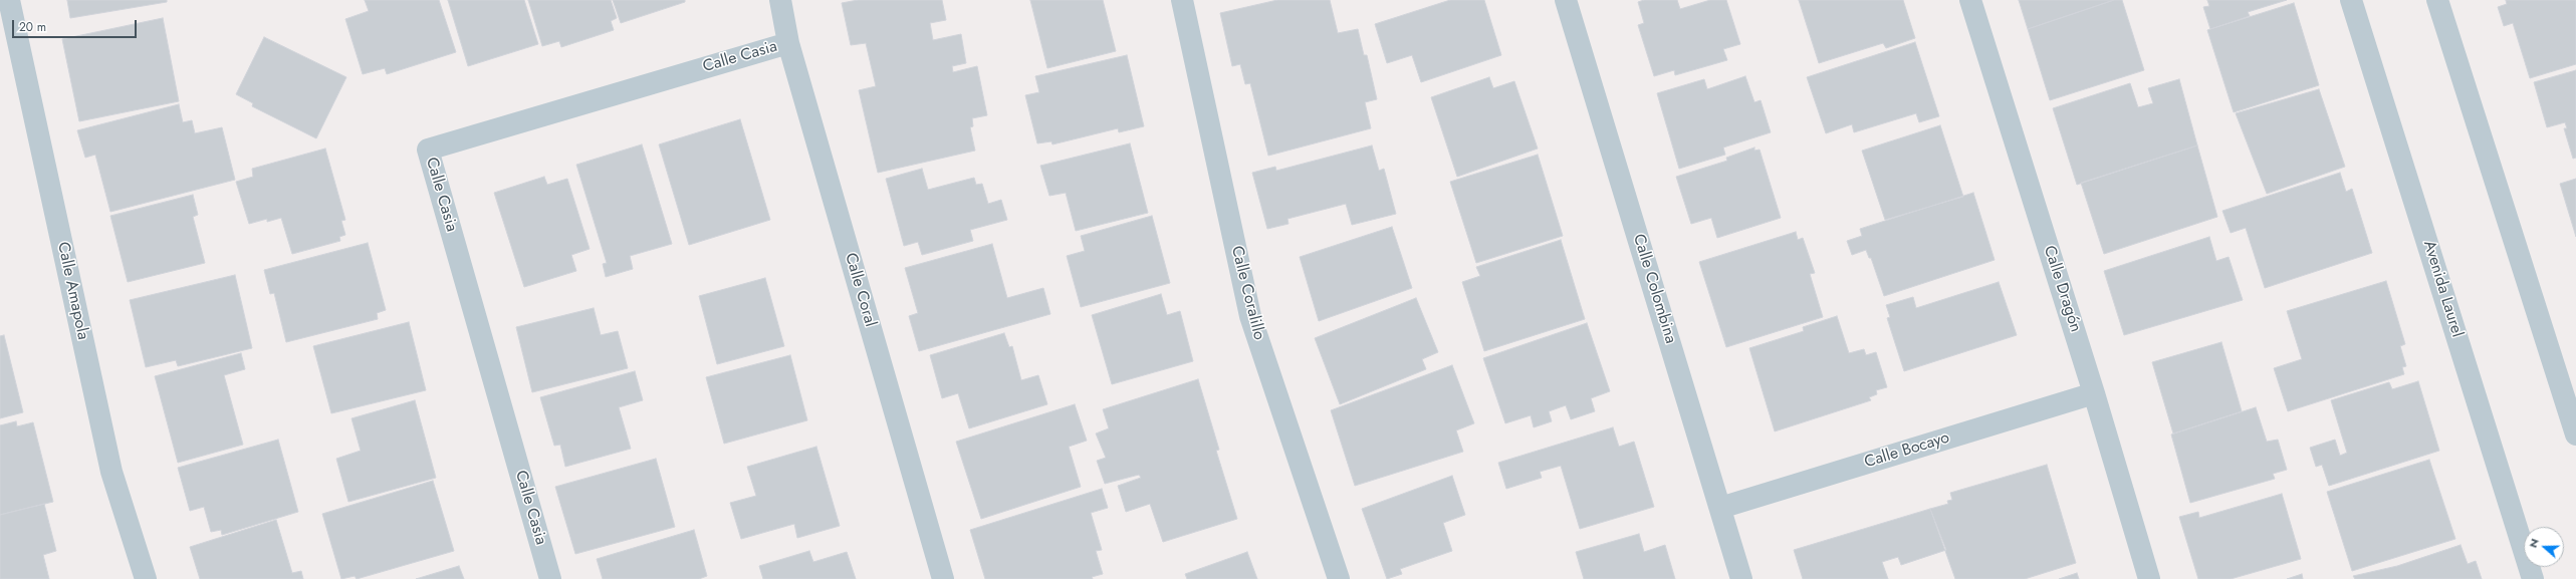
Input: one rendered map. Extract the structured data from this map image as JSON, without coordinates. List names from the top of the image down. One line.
{"streets":{"street":["Calle Casia","Calle Colombina","Calle Dragón","Avenida Laurel","Calle Coral","Calle Amapola","Calle Coralillo","Calle Bocayo"]},"crossings":[["Calle Casia","Calle Coral"],["Calle Colombina","Calle Bocayo"],["Calle Dragón","Calle Bocayo"]],"scale_bar":"20 m","north":"left"}
